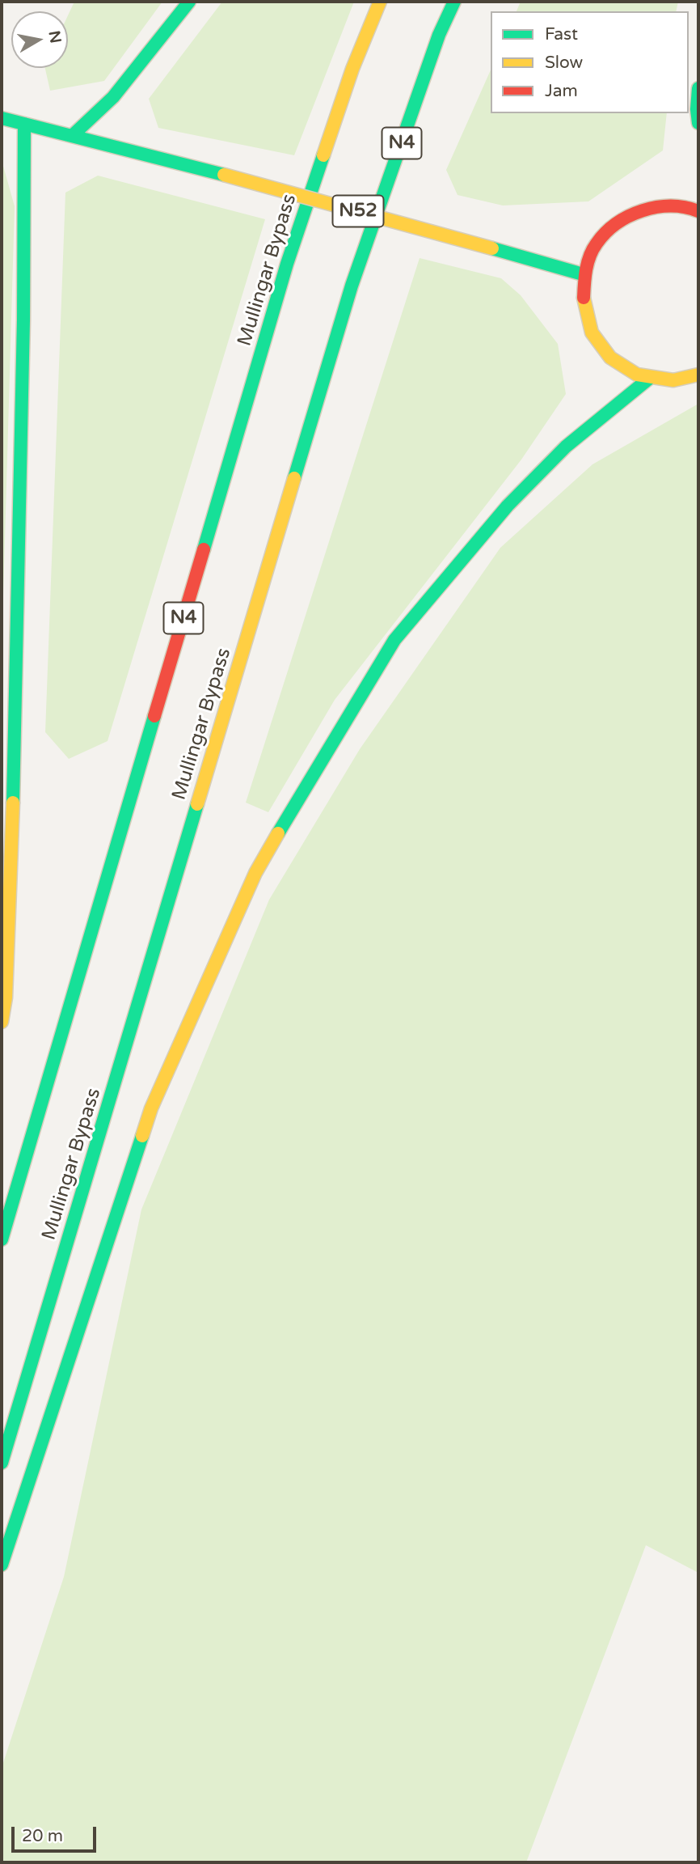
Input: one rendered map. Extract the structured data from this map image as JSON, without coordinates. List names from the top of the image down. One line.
{"streets":{"main road":["N4","N52","Mullingar Bypass"]},"legend":["Fast","Slow","Jam"],"scale_bar":"20 m","north":"right"}
